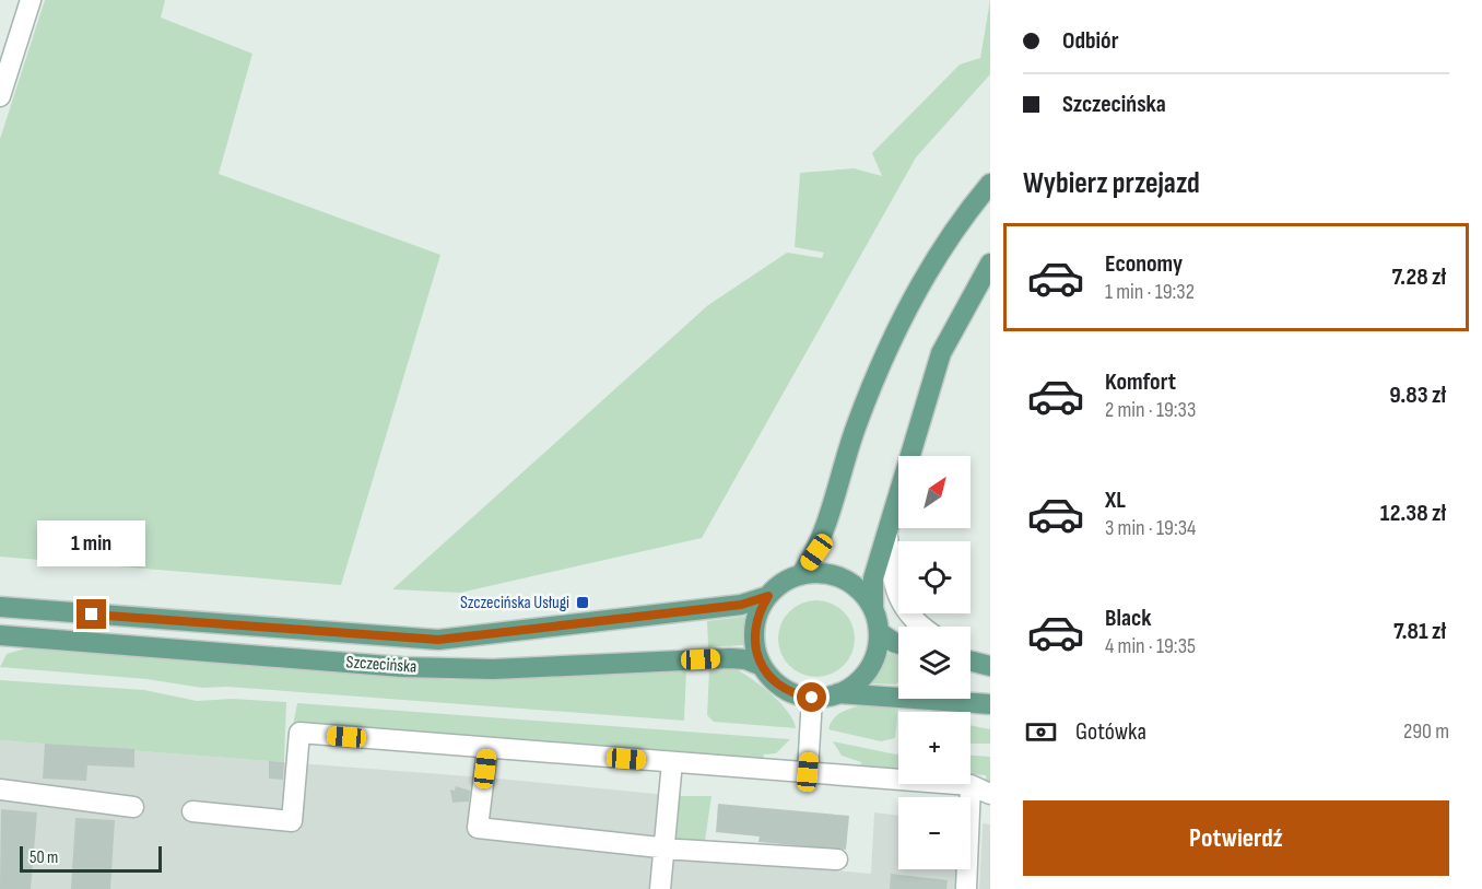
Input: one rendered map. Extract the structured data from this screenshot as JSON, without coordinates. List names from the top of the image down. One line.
{"streets":{"main road":["Szczecińska"]},"places":{"transit":["Szczecińska Usługi"]},"scale_bar":"50 m","north":"top right","page":{"banner":["Odbiór","Szczecińska"],"heading":"Wybierz przejazd","list":[{"name":"Economy","note":"1 min · 19:32","value":"7.28 zł"},{"name":"Komfort","note":"2 min · 19:33","value":"9.83 zł"},{"name":"XL","note":"3 min · 19:34","value":"12.38 zł"},{"name":"Black","note":"4 min · 19:35","value":"7.81 zł"}],"map_buttons":["+","−"],"bubble":"1 min","pay":["Gotówka","290 m"],"buttons":"Potwierdź","scale":"50 m"}}
